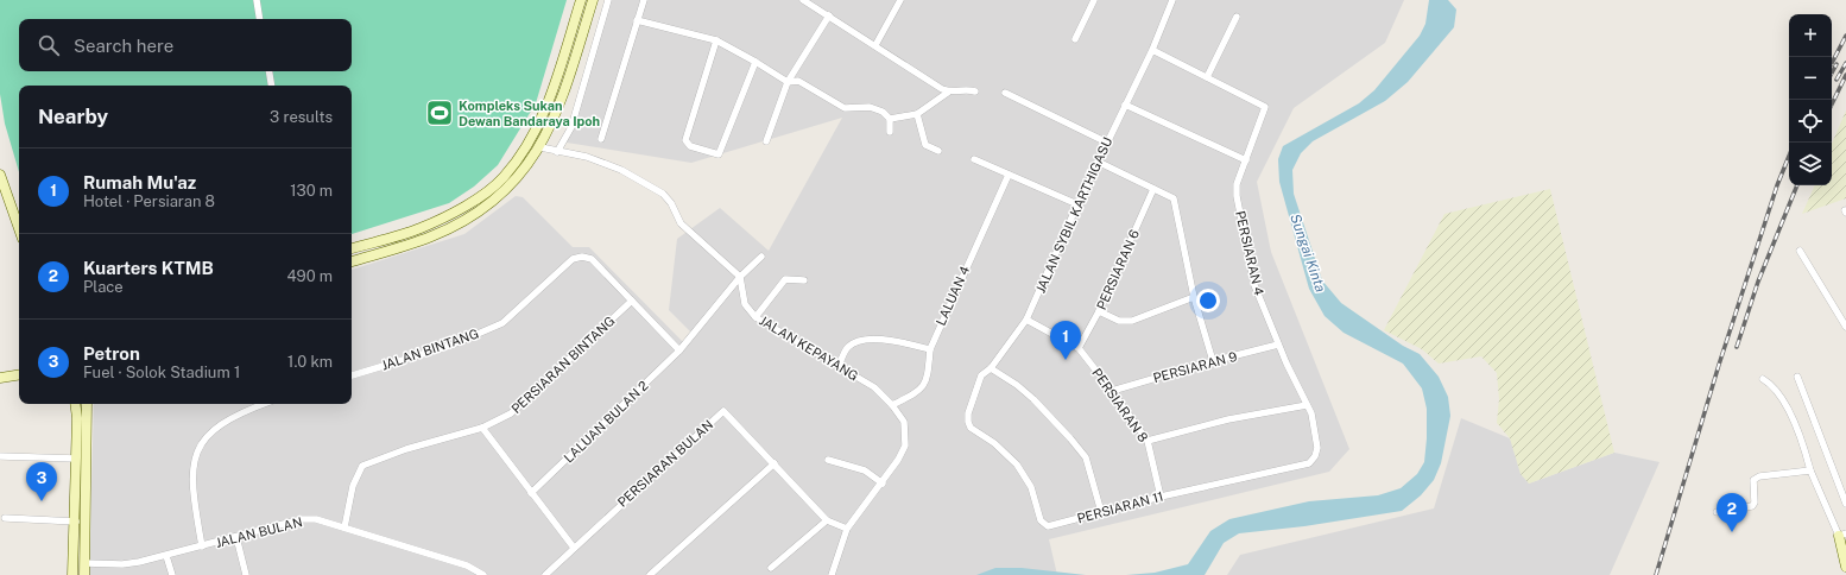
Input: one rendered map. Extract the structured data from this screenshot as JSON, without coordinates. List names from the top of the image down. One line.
{"streets":{"street":["JALAN SYBIL KARTHIGASU","PERSIARAN 4","PERSIARAN 6","LALUAN 4","JALAN KEPAYANG","JALAN BINTANG","PERSIARAN BINTANG","PERSIARAN 9","PERSIARAN 8","LALUAN BULAN 2","PERSIARAN BULAN","PERSIARAN 11","JALAN BULAN"]},"crossings":[["JALAN SYBIL KARTHIGASU","PERSIARAN 8"],["JALAN SYBIL KARTHIGASU","PERSIARAN 11"],["PERSIARAN 4","PERSIARAN 9"],["PERSIARAN 4","PERSIARAN 11"],["PERSIARAN 6","PERSIARAN 8"],["LALUAN 4","JALAN KEPAYANG"],["JALAN KEPAYANG","LALUAN BULAN 2"],["JALAN KEPAYANG","PERSIARAN BULAN"],["JALAN BINTANG","PERSIARAN BINTANG"],["PERSIARAN BINTANG","JALAN BULAN"],["PERSIARAN 9","PERSIARAN 8"],["PERSIARAN 8","PERSIARAN 11"]],"water":["Sungai Kinta"],"places":{"sports":["Kompleks Sukan Dewan Bandaraya Ipoh"]},"page":{"map_buttons":["+","−"],"search":"Search here","heading":["Nearby","3 results"],"list":[{"mark":"1","name":"Rumah Mu'az","note":"Hotel · Persiaran 8","value":"130 m"},{"mark":"2","name":"Kuarters KTMB","note":"Place","value":"490 m"},{"mark":"3","name":"Petron","note":"Fuel · Solok Stadium 1","value":"1.0 km"}],"pins":["1","3","2"]}}
